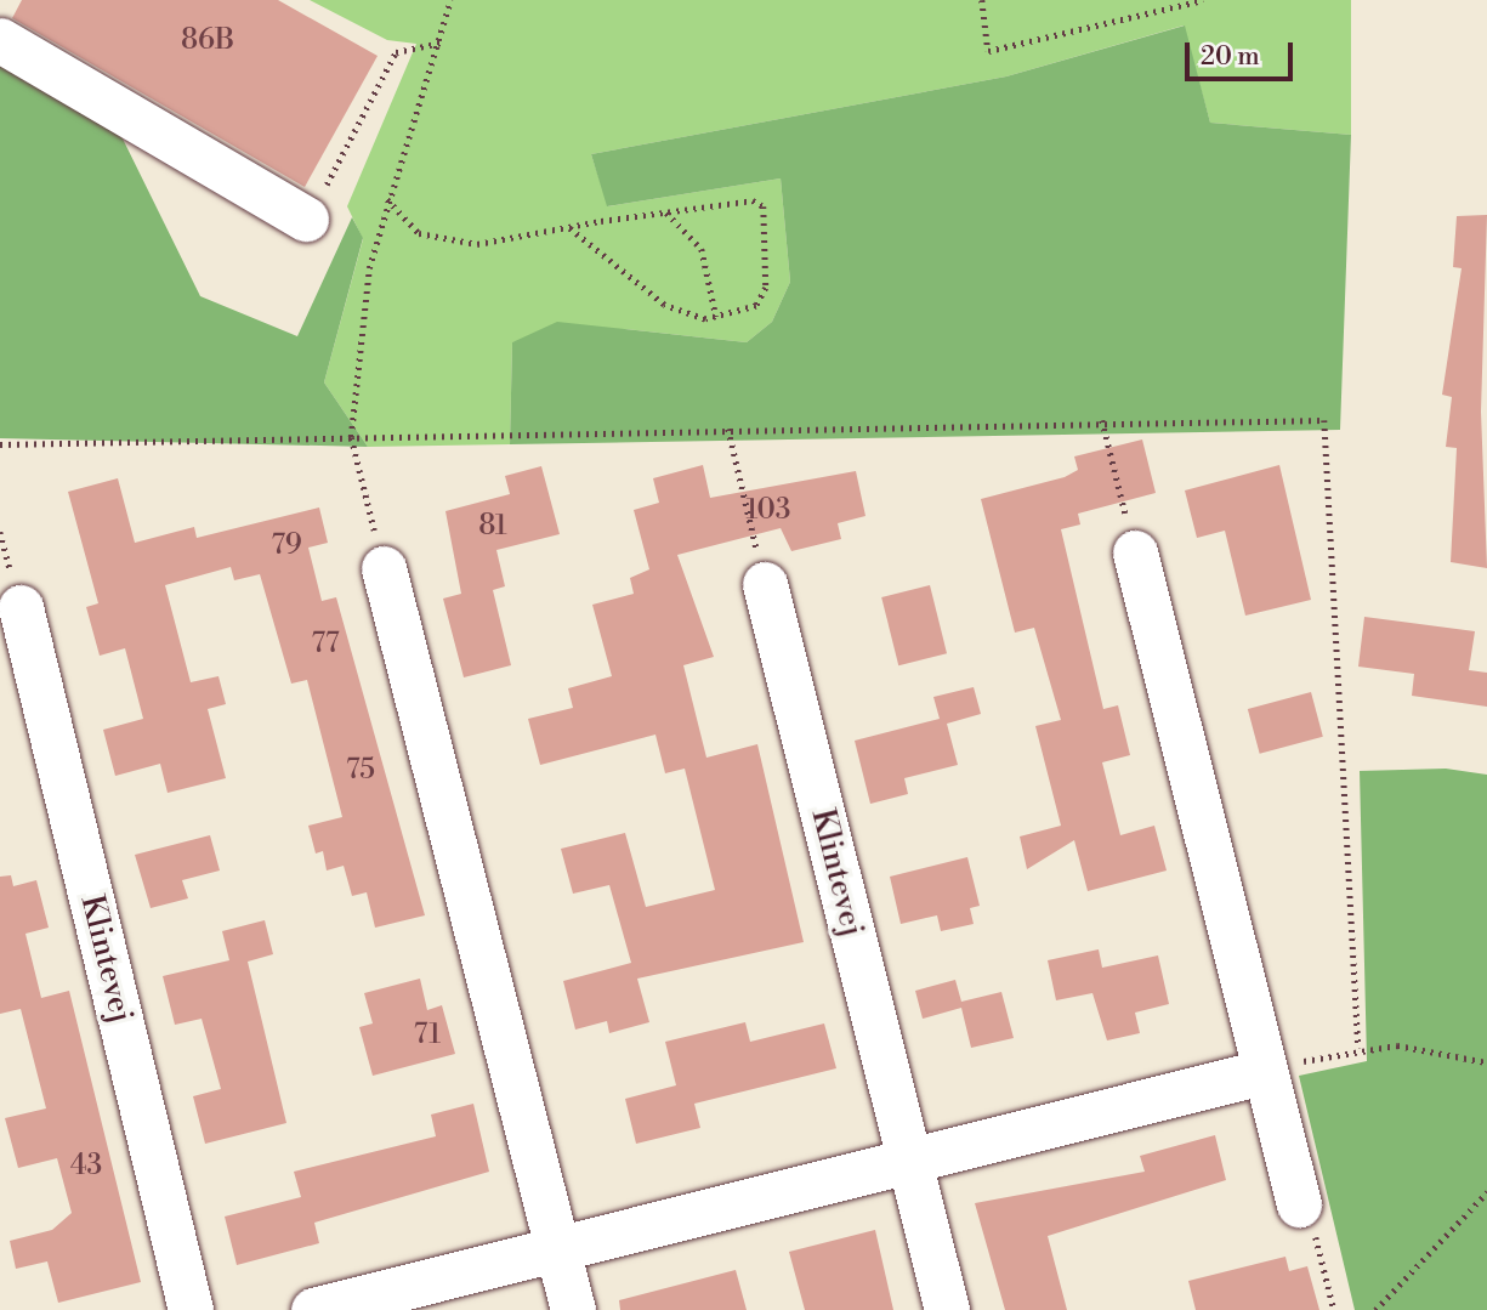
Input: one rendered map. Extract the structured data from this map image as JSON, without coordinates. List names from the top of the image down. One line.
{"streets":{"street":["Klintevej"]},"house_numbers":["86B","103","81","79","77","75","71","43"],"scale_bar":"20 m"}
